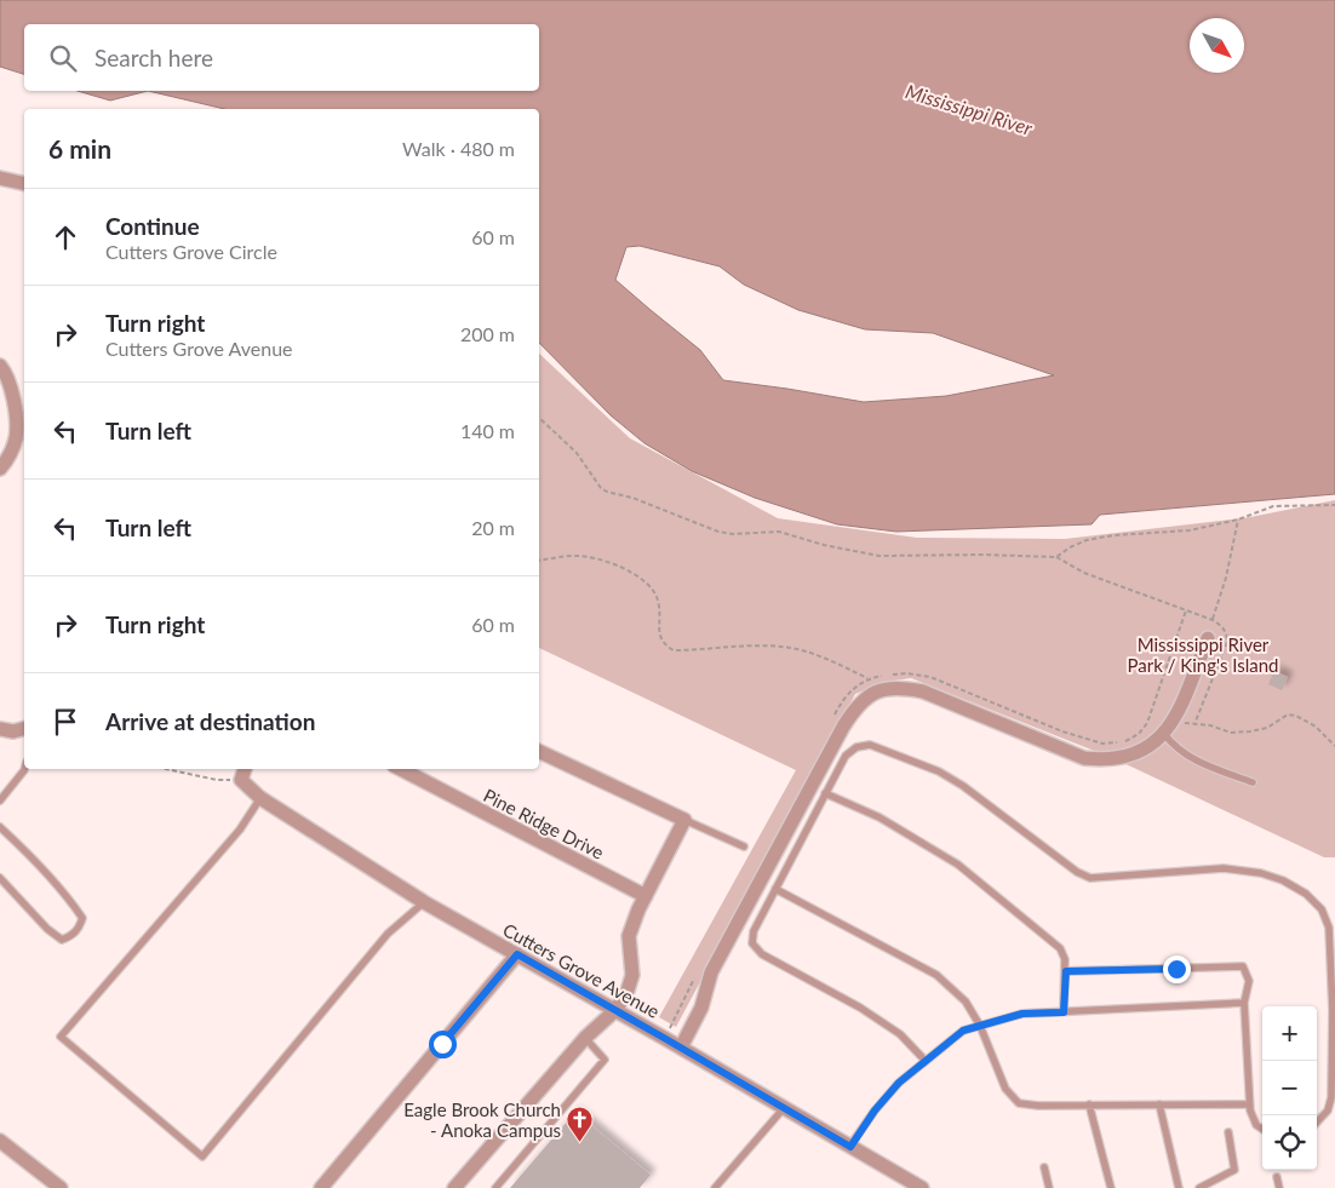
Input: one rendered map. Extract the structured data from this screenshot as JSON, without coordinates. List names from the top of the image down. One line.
{"streets":{"street":["Pine Ridge Drive","Cutters Grove Avenue"]},"water":["Mississippi River"],"parks":["Mississippi River Park / King's Island"],"places":{"church":["Eagle Brook Church - Anoka Campus"]},"north":"bottom right","page":{"search":"Search here","heading":["6 min","Walk · 480 m"],"list":[["Continue","Cutters Grove Circle","60 m"],["Turn right","Cutters Grove Avenue","200 m"],["Turn left","140 m"],["Turn left","20 m"],["Turn right","60 m"],"Arrive at destination"],"map_buttons":["+","−"]}}
